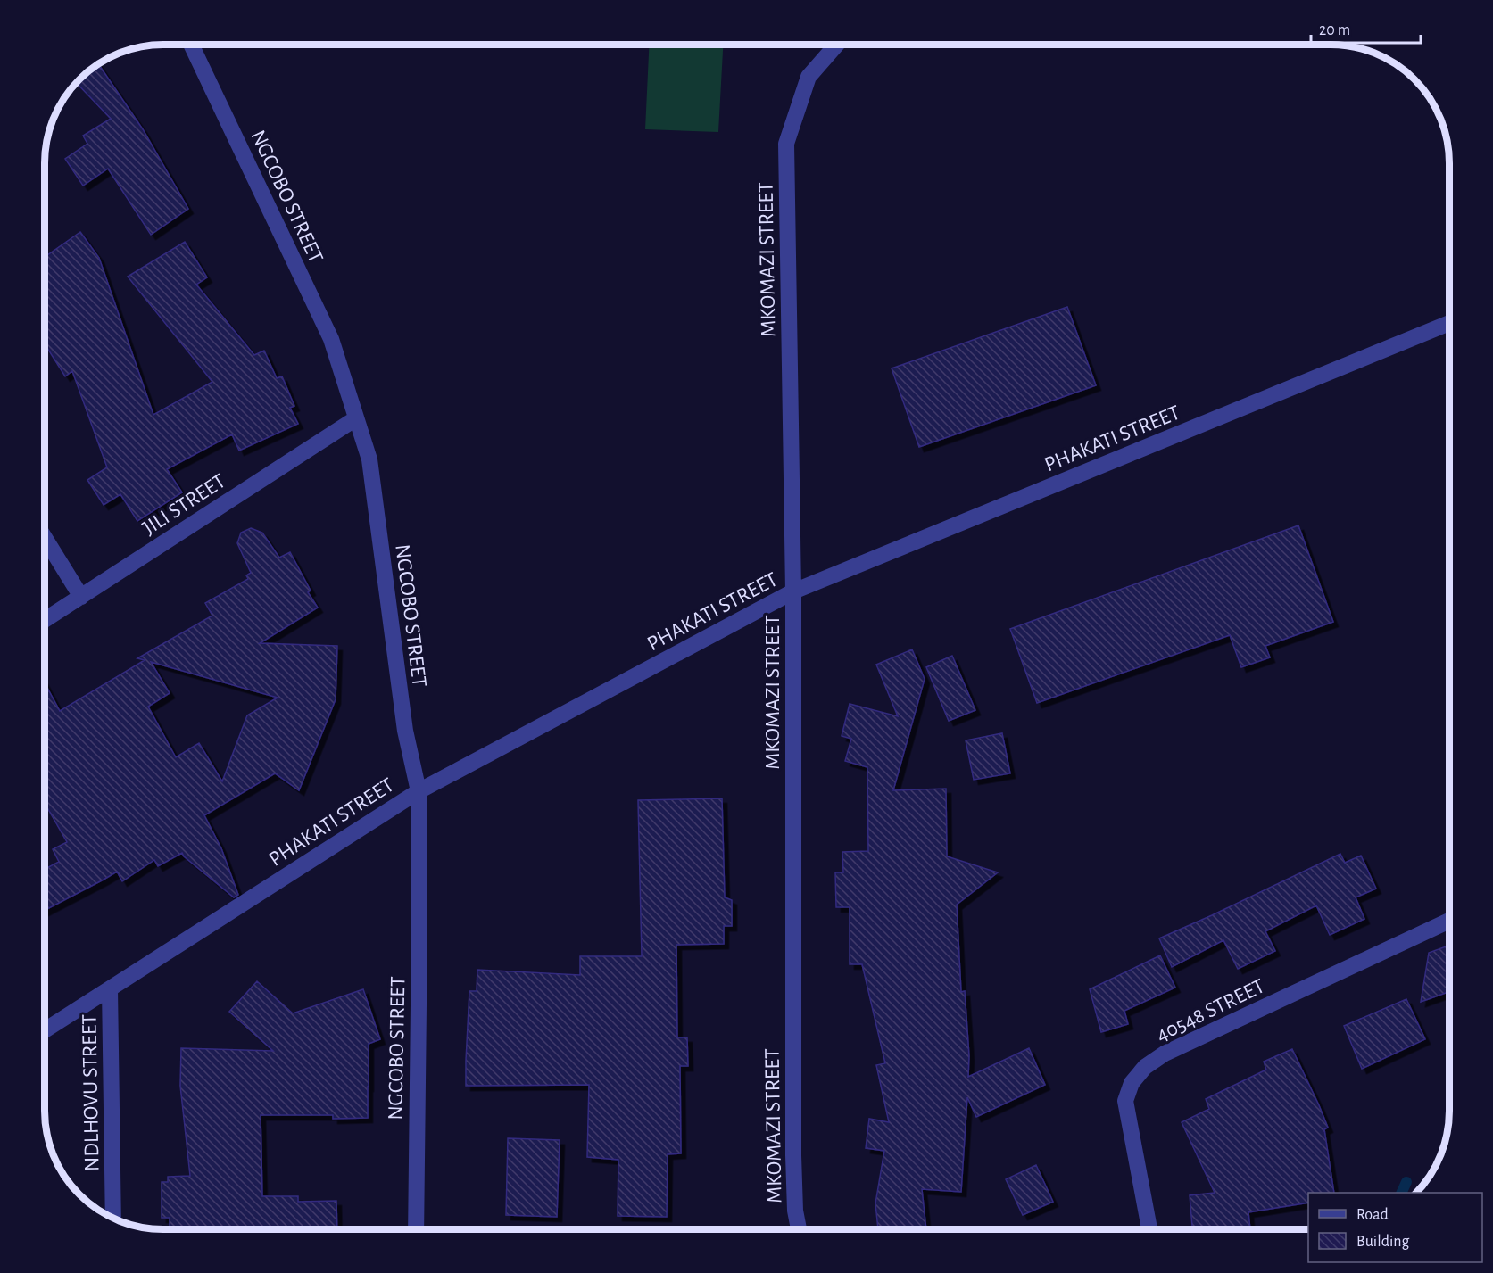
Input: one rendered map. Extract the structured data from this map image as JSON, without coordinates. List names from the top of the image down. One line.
{"streets":{"street":["NGCOBO STREET","MKOMAZI STREET","PHAKATI STREET","JILI STREET","40548 STREET","NDLHOVU STREET"]},"crossings":[["NGCOBO STREET","PHAKATI STREET"],["NGCOBO STREET","JILI STREET"],["MKOMAZI STREET","PHAKATI STREET"],["PHAKATI STREET","NDLHOVU STREET"]],"legend":["Road","Building"],"scale_bar":"20 m"}
